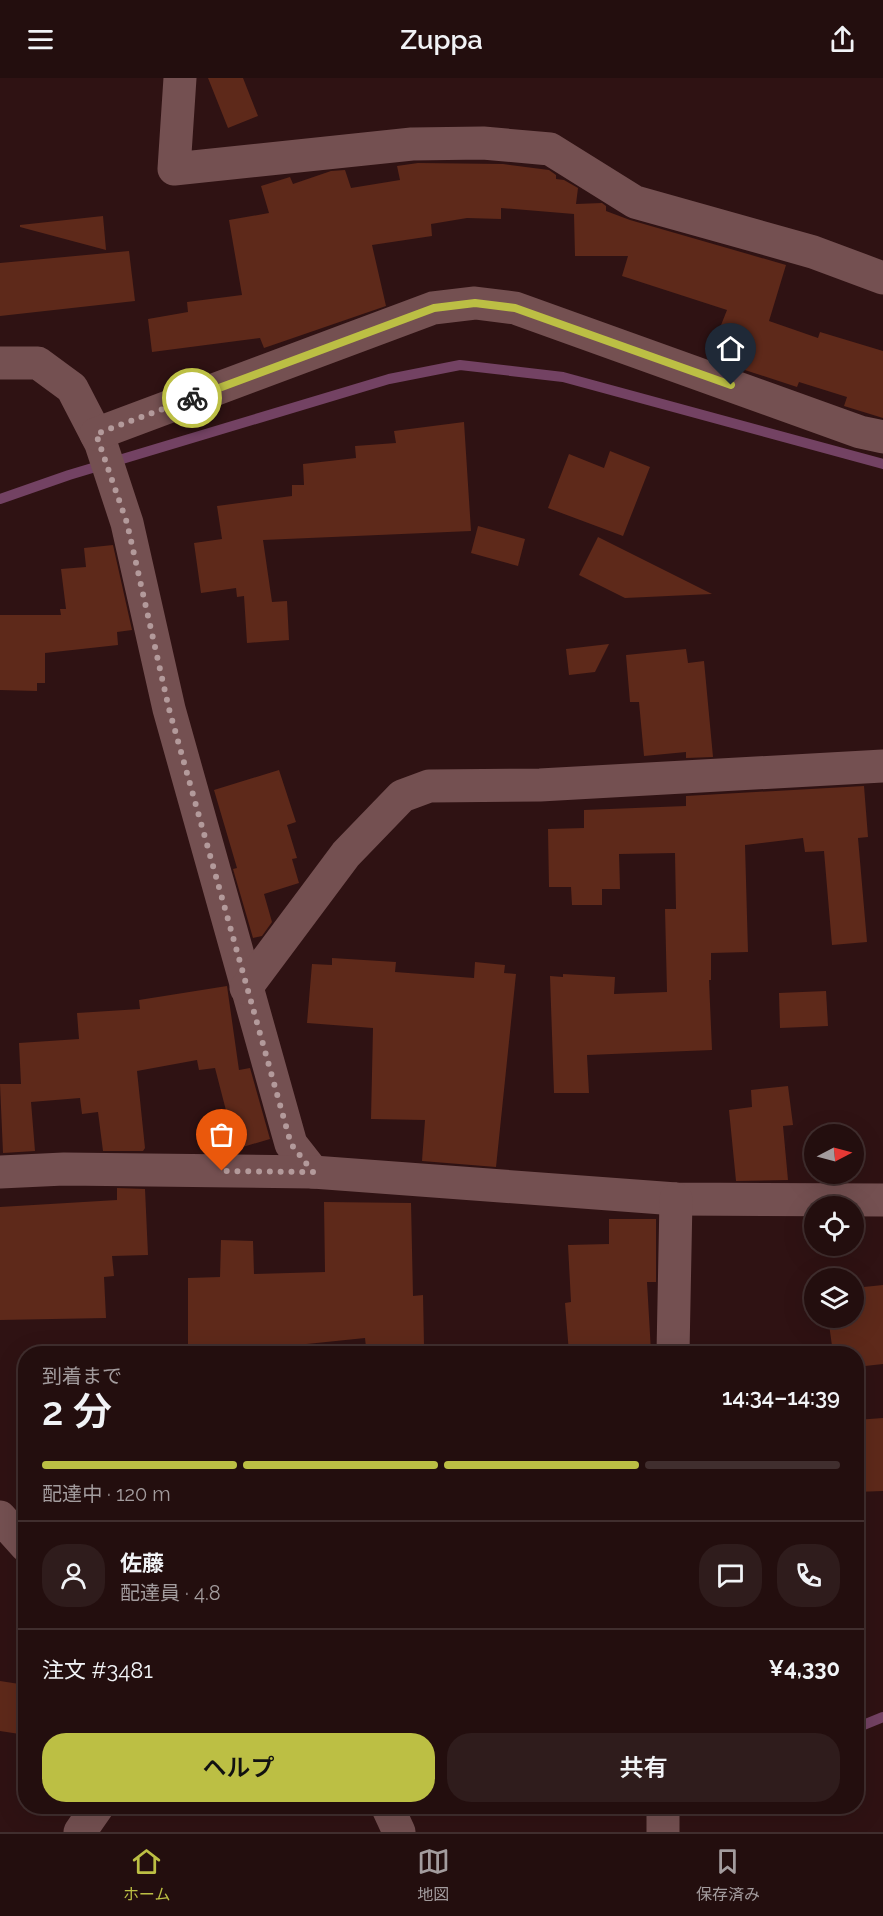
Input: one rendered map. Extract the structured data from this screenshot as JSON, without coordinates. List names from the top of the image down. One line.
{"north":"right","page":{"header":"Zuppa","heading":["2 分","到着まで","14:34–14:39"],"panel":["佐藤","配達員 · 4.8","注文 #3481","¥4,330"],"bar":"配達中 · 120 m","buttons":["ヘルプ","共有"],"tabs":["ホーム","地図","保存済み"]}}
